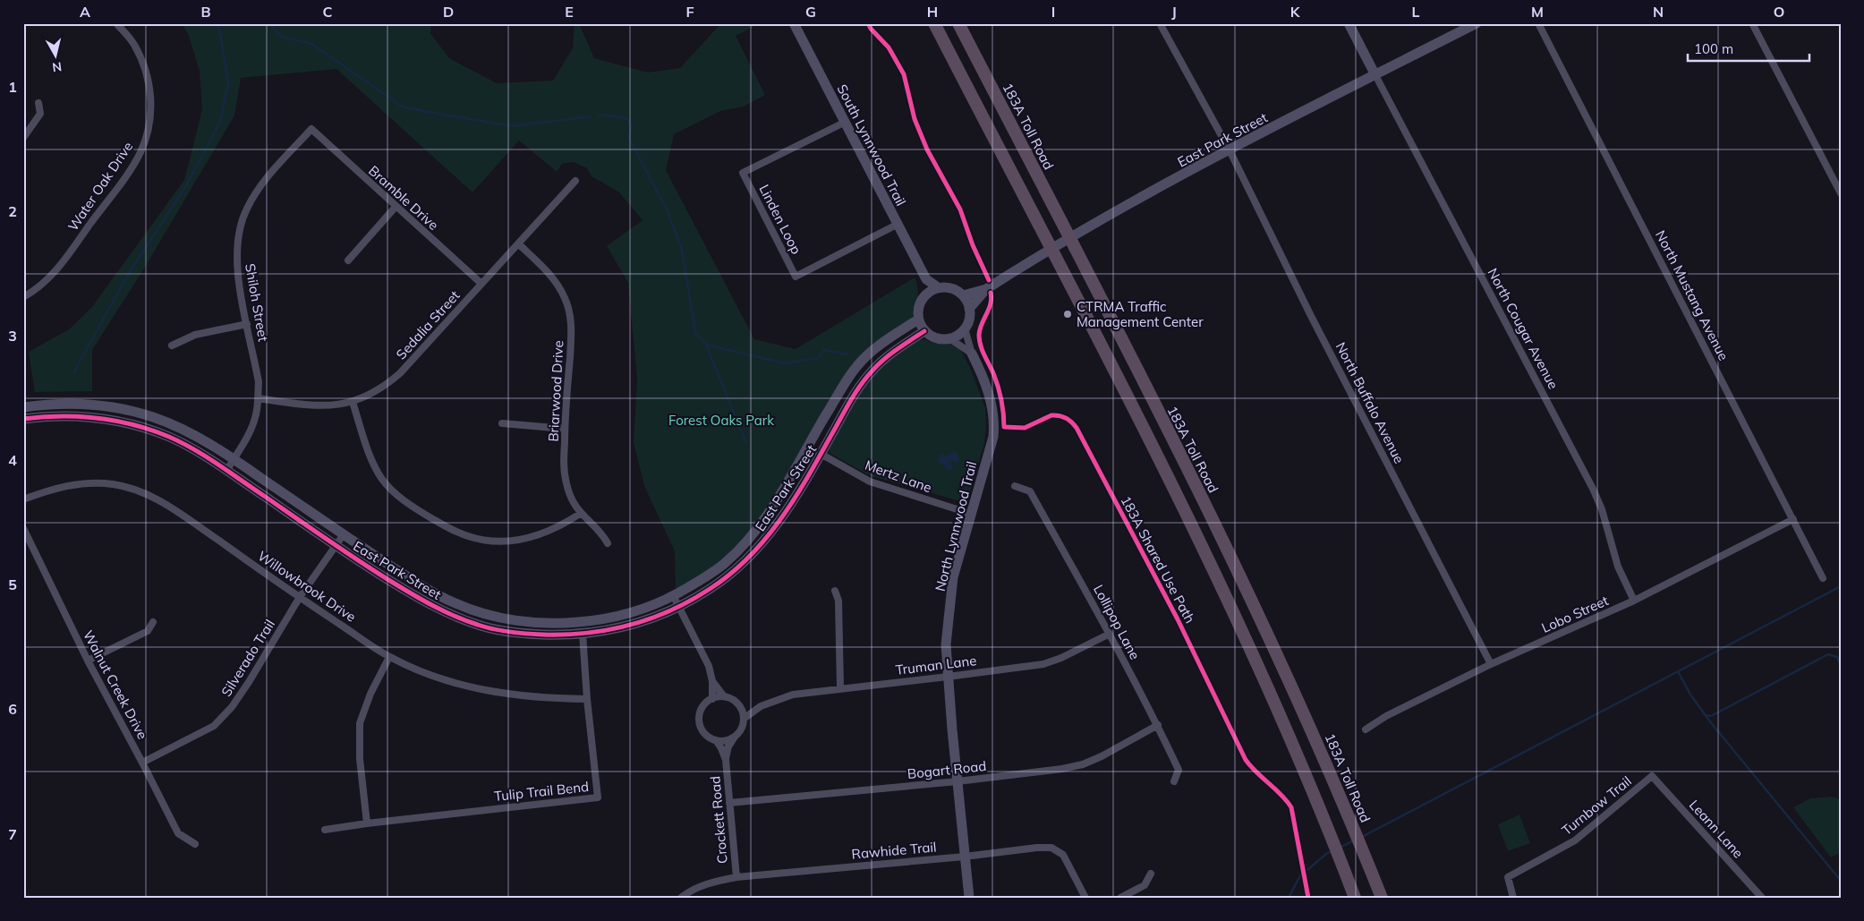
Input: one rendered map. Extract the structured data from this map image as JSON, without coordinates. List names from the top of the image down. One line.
{"streets":{"highway":["183A Toll Road"],"street":["East Park Street","South Lynnwood Trail","Water Oak Drive","Bramble Drive","Linden Loop","North Mustang Avenue","Shiloh Street","Sedalia Street","North Cougar Avenue","Briarwood Drive","North Buffalo Avenue","Mertz Lane","North Lynnwood Trail","Willowbrook Drive","Lobo Street","Lollipop Lane","Silverado Trail","Truman Lane","Walnut Creek Drive","Bogart Road","Tulip Trail Bend","Turnbow Trail","Crockett Road","Leann Lane","Rawhide Trail"],"cycle path":["183A Shared Use Path"]},"crossings":[["East Park Street","South Lynnwood Trail"],["East Park Street","Shiloh Street"],["East Park Street","North Cougar Avenue"],["East Park Street","North Buffalo Avenue"],["East Park Street","Mertz Lane"],["East Park Street","North Lynnwood Trail"],["East Park Street","Silverado Trail"],["East Park Street","Tulip Trail Bend"],["South Lynnwood Trail","Linden Loop"],["South Lynnwood Trail","North Lynnwood Trail"],["Bramble Drive","Shiloh Street"],["Bramble Drive","Sedalia Street"],["North Mustang Avenue","Lobo Street"],["Shiloh Street","Sedalia Street"],["Sedalia Street","Briarwood Drive"],["North Cougar Avenue","Lobo Street"],["North Buffalo Avenue","Lobo Street"],["Mertz Lane","North Lynnwood Trail"],["North Lynnwood Trail","Truman Lane"],["North Lynnwood Trail","Bogart Road"],["North Lynnwood Trail","Rawhide Trail"],["Willowbrook Drive","Silverado Trail"],["Willowbrook Drive","Tulip Trail Bend"],["Lollipop Lane","Truman Lane"],["Lollipop Lane","Bogart Road"],["Silverado Trail","Walnut Creek Drive"],["Truman Lane","Crockett Road"],["Bogart Road","Crockett Road"],["Turnbow Trail","Leann Lane"],["Crockett Road","Rawhide Trail"]],"parks":["Forest Oaks Park"],"places":["CTRMA Traffic Management Center"],"scale_bar":"100 m","north":"bottom","grid":{"columns":["A","B","C","D","E","F","G","H","I","J","K","L","M","N","O"],"rows":["1","2","3","4","5","6","7"]}}
